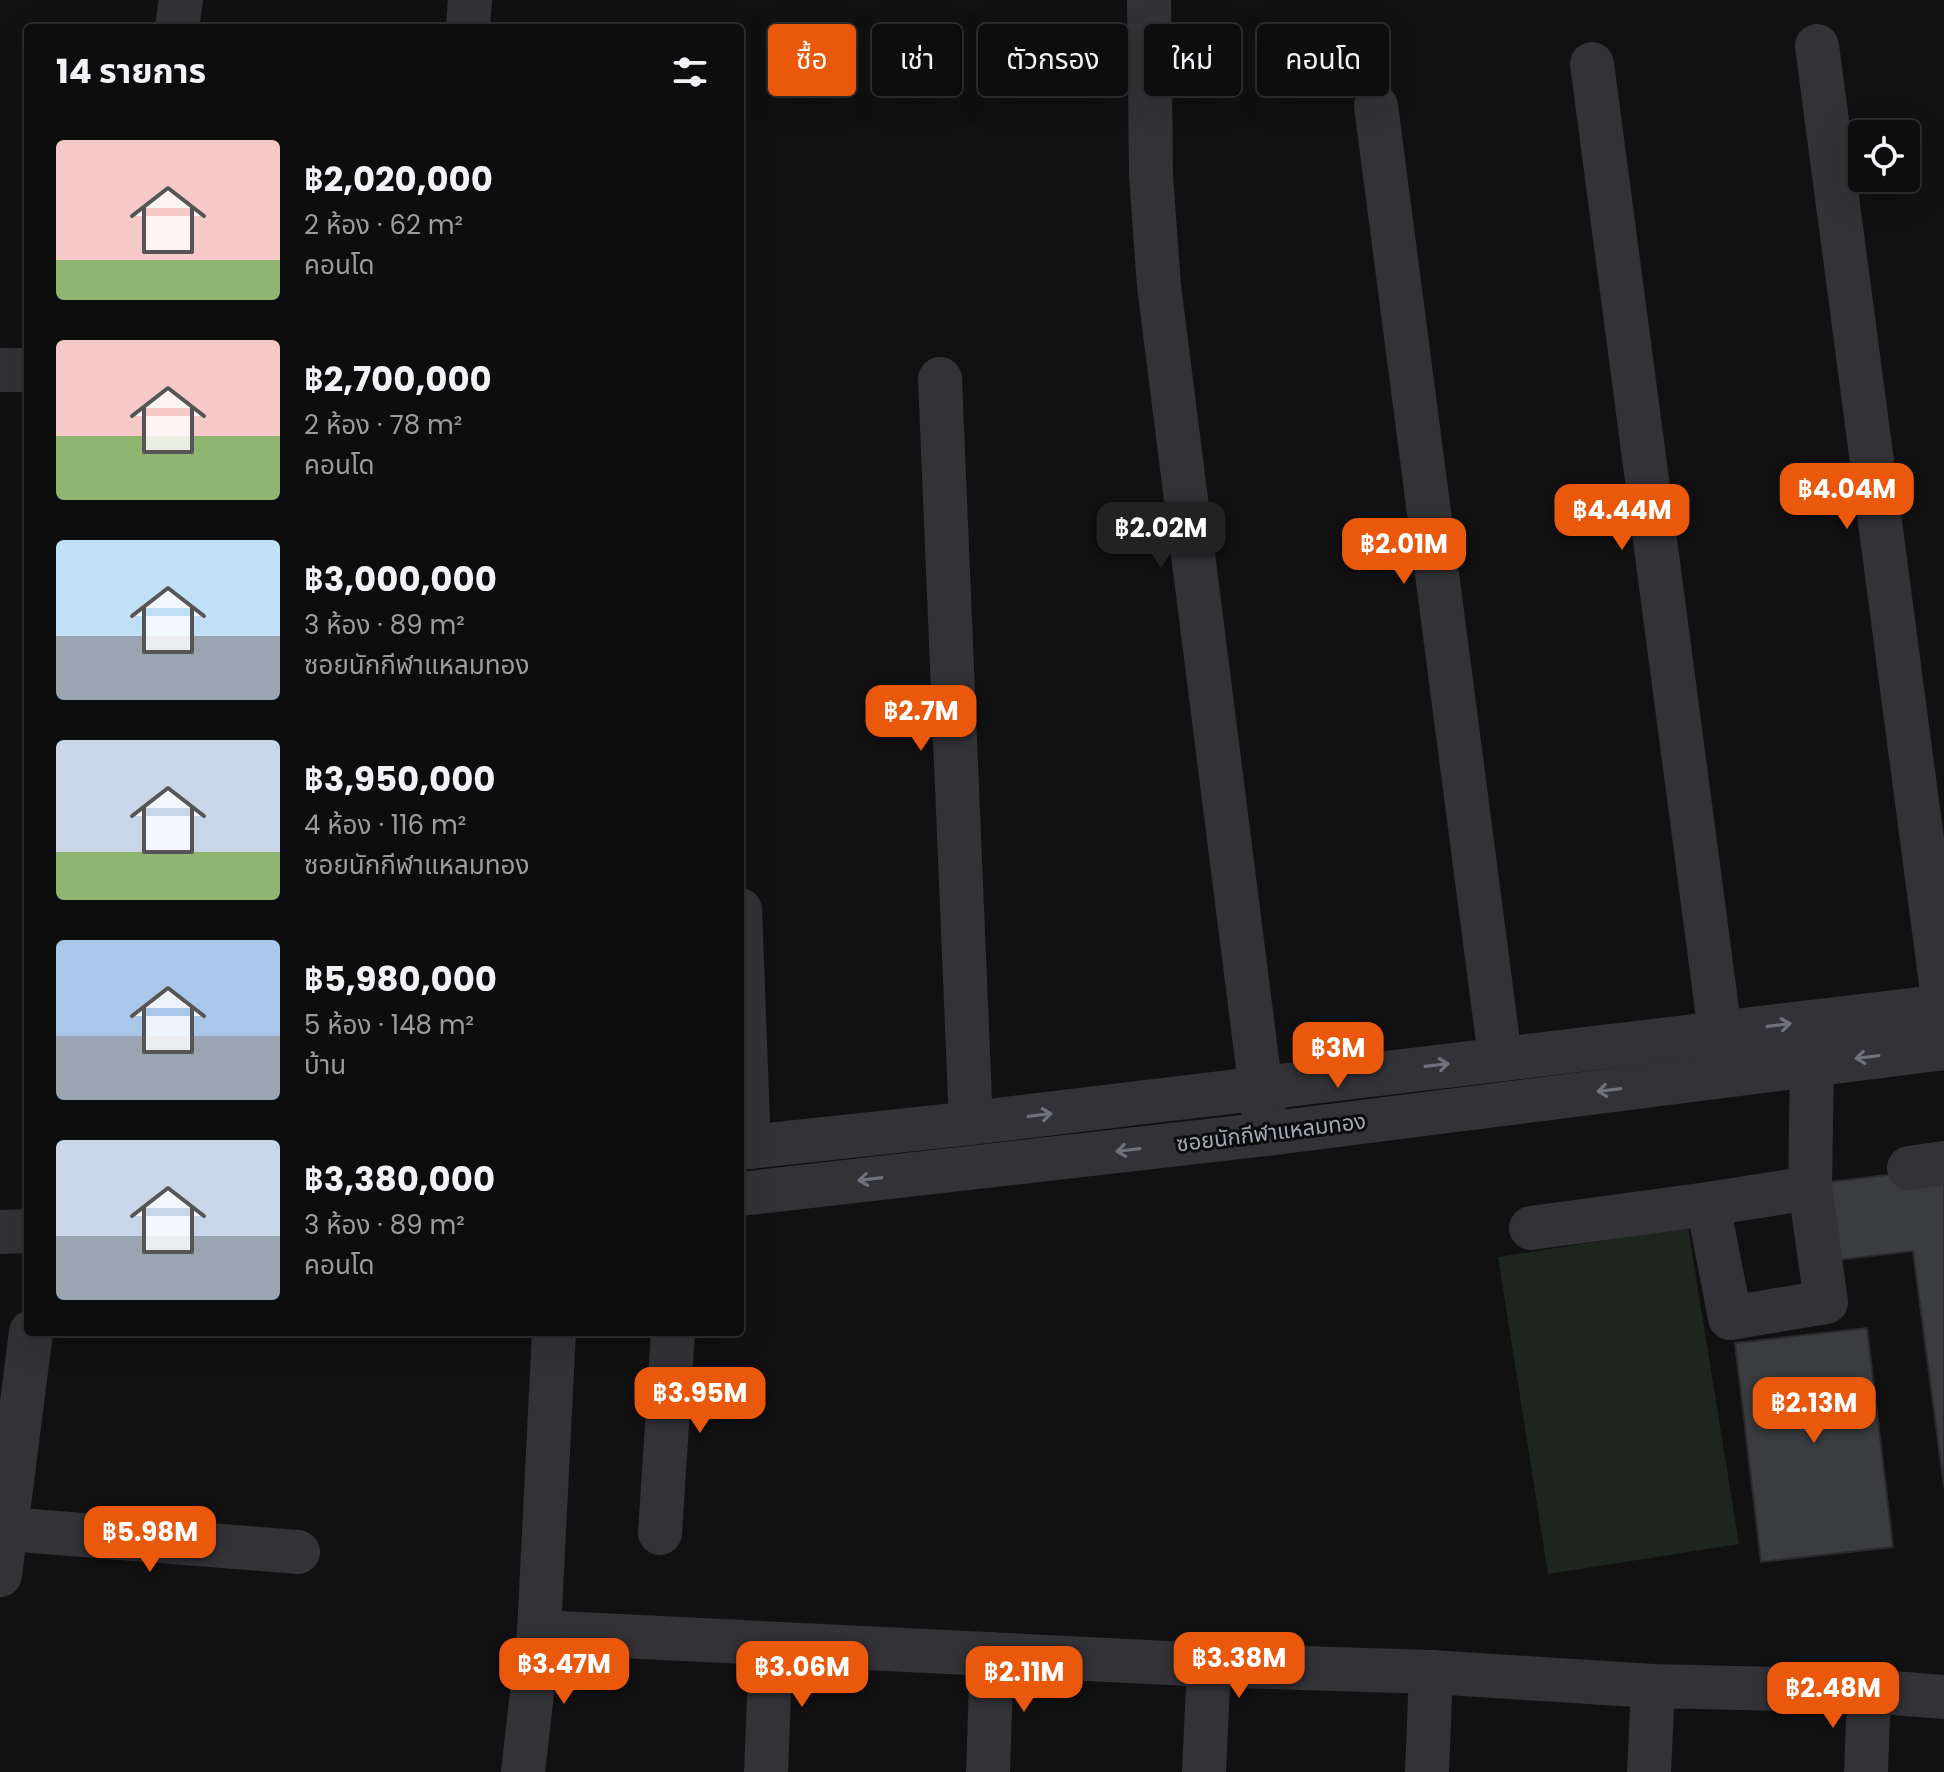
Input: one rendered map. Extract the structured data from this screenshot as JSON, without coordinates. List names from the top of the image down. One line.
{"streets":{"street":["ซอยนักกีฬาแหลมทอง"]},"page":{"chip":["ซื้อ","เช่า","ตัวกรอง","ใหม่","คอนโด"],"heading":"14 รายการ","list":[{"name":"฿2,020,000","note":"2 ห้อง · 62 m² · คอนโด"},{"name":"฿2,700,000","note":"2 ห้อง · 78 m² · คอนโด"},{"name":"฿3,000,000","note":"3 ห้อง · 89 m² · ซอยนักกีฬาแหลมทอง"},{"name":"฿3,950,000","note":"4 ห้อง · 116 m² · ซอยนักกีฬาแหลมทอง"},{"name":"฿5,980,000","note":"5 ห้อง · 148 m² · บ้าน"},{"name":"฿3,380,000","note":"3 ห้อง · 89 m² · คอนโด"}],"price":["฿4.04M","฿4.44M","฿2.02M","฿2.01M","฿2.7M","฿3M","฿3.95M","฿2.13M","฿5.98M","฿3.38M","฿3.47M","฿3.06M","฿2.11M","฿2.48M"]}}
